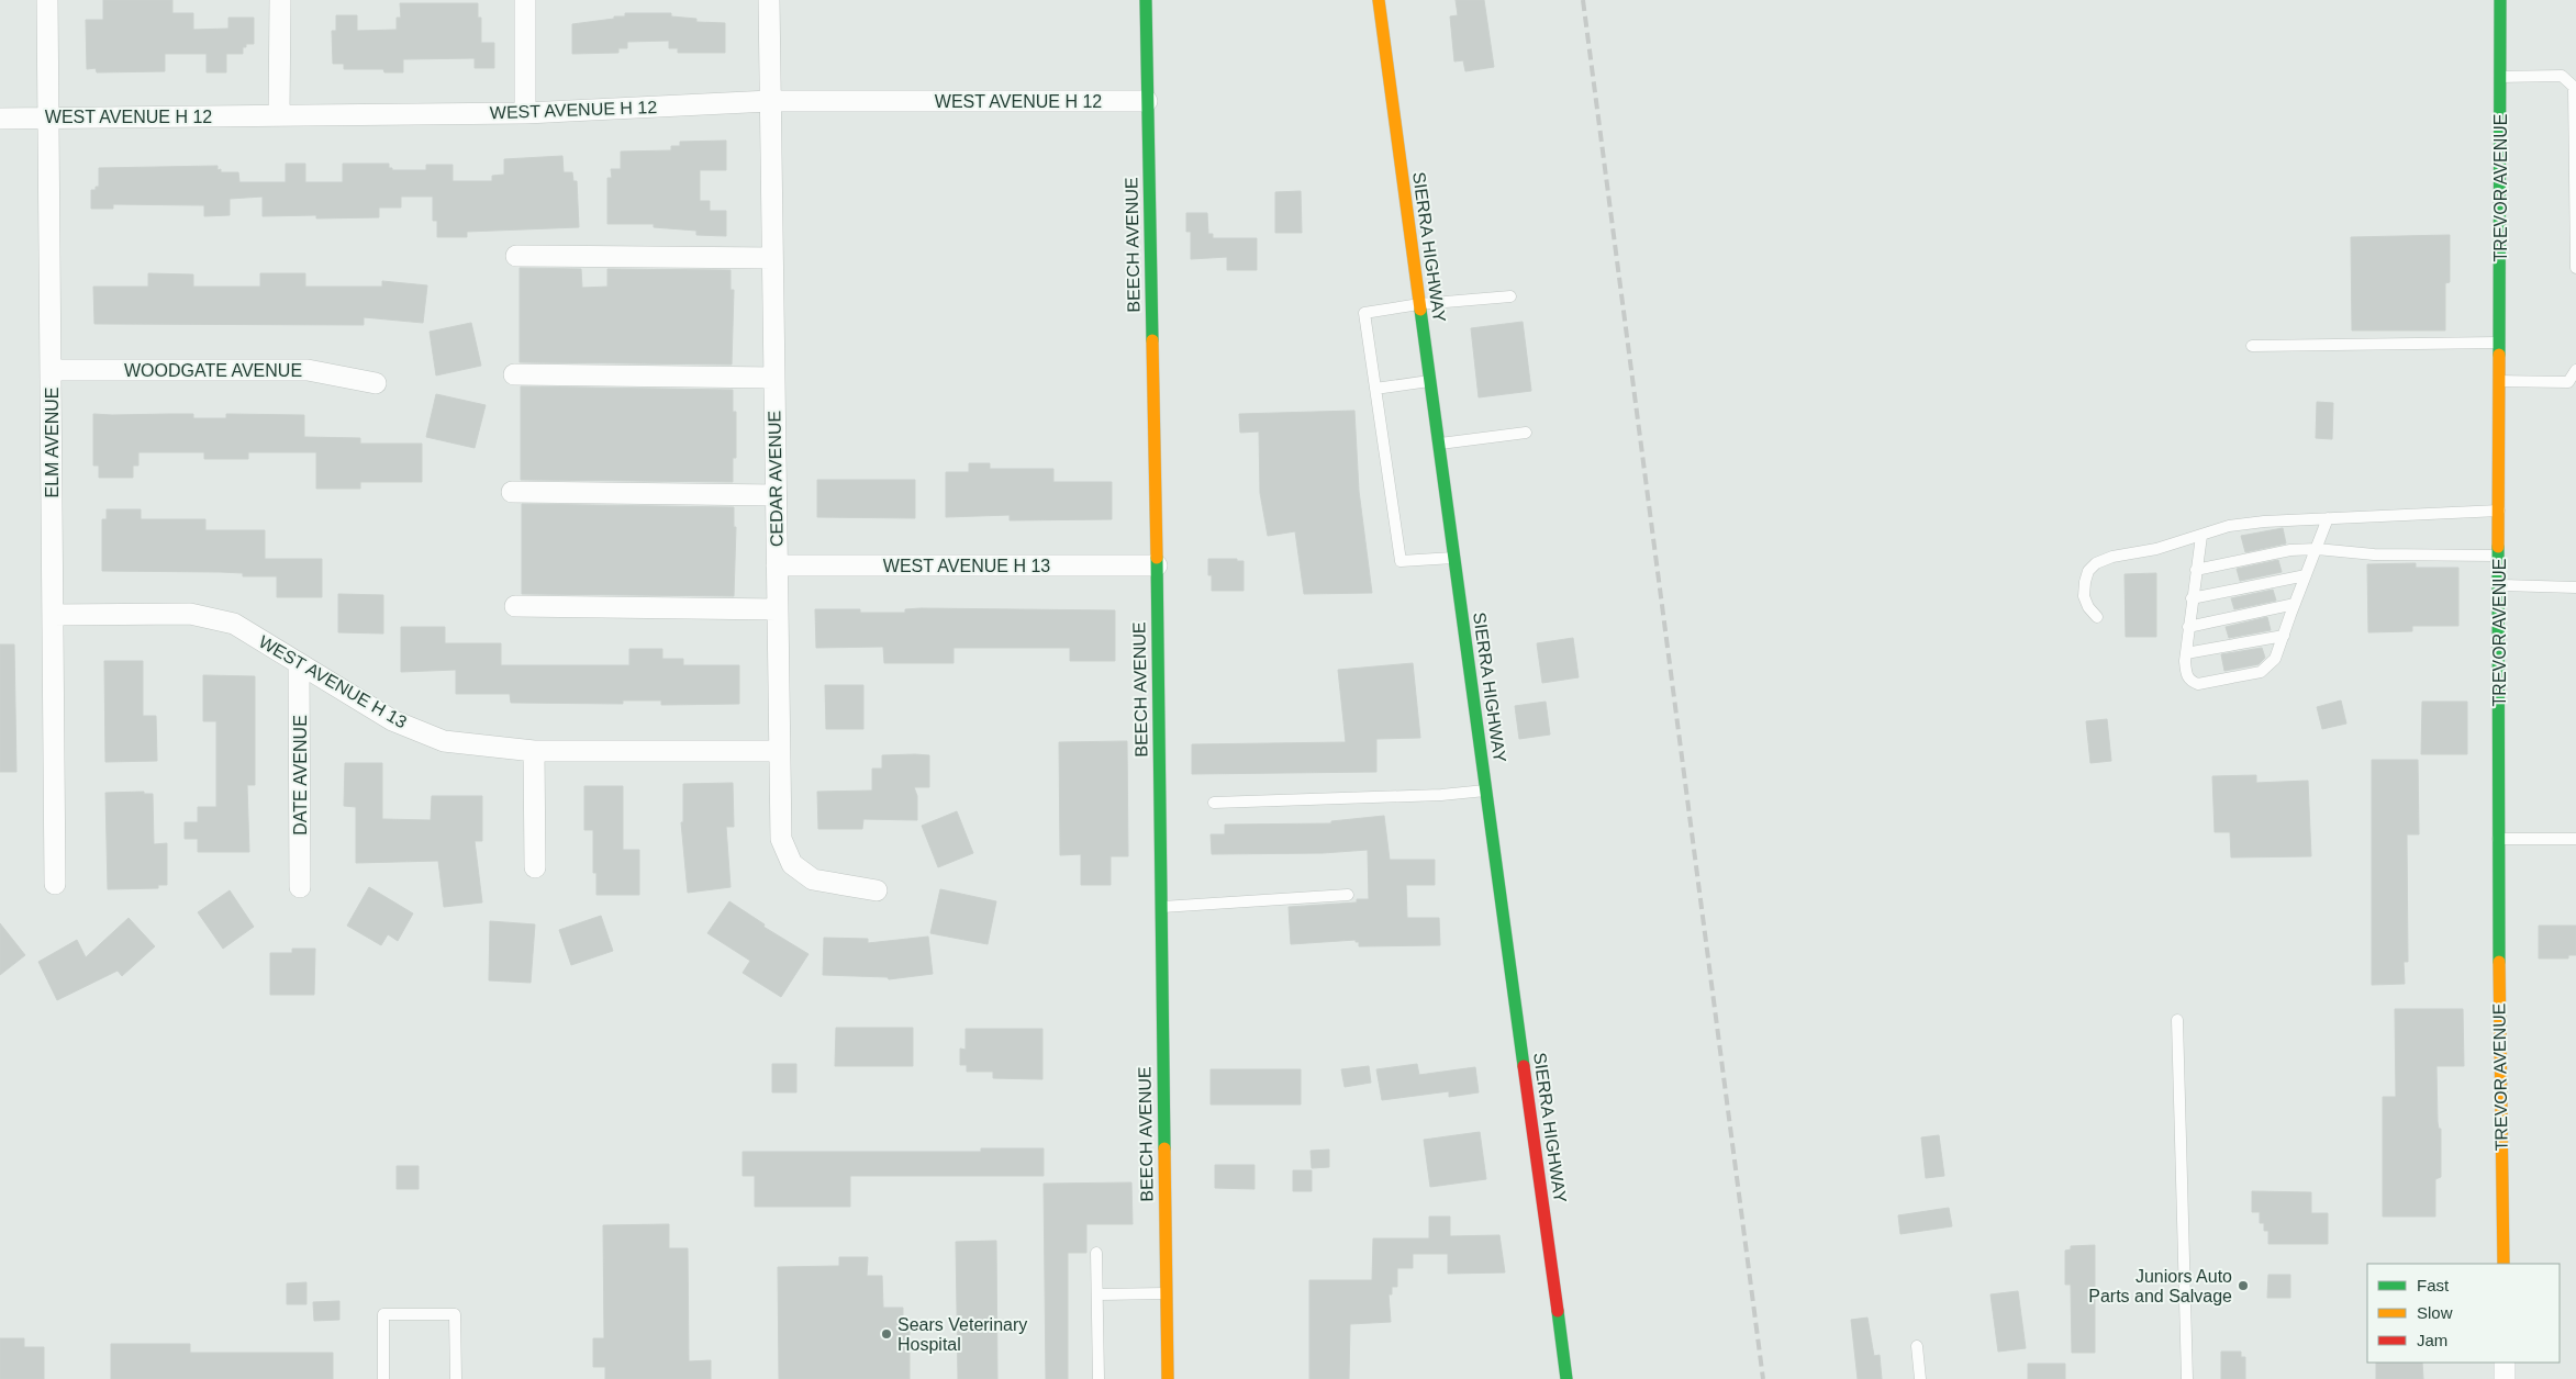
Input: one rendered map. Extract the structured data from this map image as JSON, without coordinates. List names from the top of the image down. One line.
{"streets":{"street":["WEST AVENUE H 12","TREVOR AVENUE","BEECH AVENUE","SIERRA HIGHWAY","WOODGATE AVENUE","ELM AVENUE","CEDAR AVENUE","WEST AVENUE H 13","DATE AVENUE"]},"crossings":[["WEST AVENUE H 12","BEECH AVENUE"],["WEST AVENUE H 12","ELM AVENUE"],["WEST AVENUE H 12","CEDAR AVENUE"],["BEECH AVENUE","WEST AVENUE H 13"],["WOODGATE AVENUE","ELM AVENUE"],["ELM AVENUE","WEST AVENUE H 13"],["CEDAR AVENUE","WEST AVENUE H 13"],["WEST AVENUE H 13","DATE AVENUE"]],"places":["Juniors Auto Parts and Salvage","Sears Veterinary Hospital"],"legend":["Fast","Slow","Jam"]}
